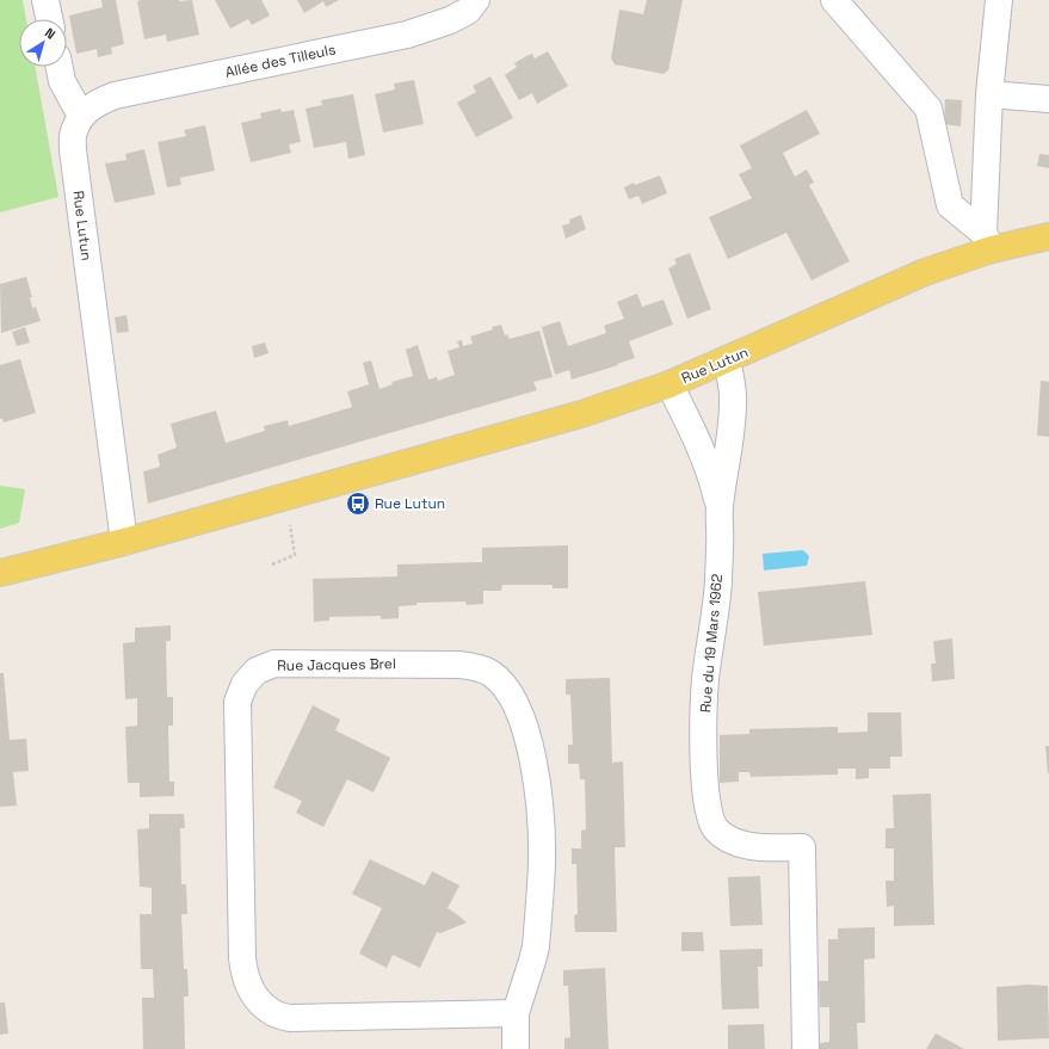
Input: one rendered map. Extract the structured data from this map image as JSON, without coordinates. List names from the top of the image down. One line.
{"streets":{"main road":["Rue Lutun"],"street":["Allée des Tilleuls","Rue du 19 Mars 1962","Rue Jacques Brel"]},"crossings":[["Allée des Tilleuls","Rue Lutun"],["Rue Lutun","Rue du 19 Mars 1962"]],"places":{"bus stop":["Rue Lutun"]},"north":"top right"}
